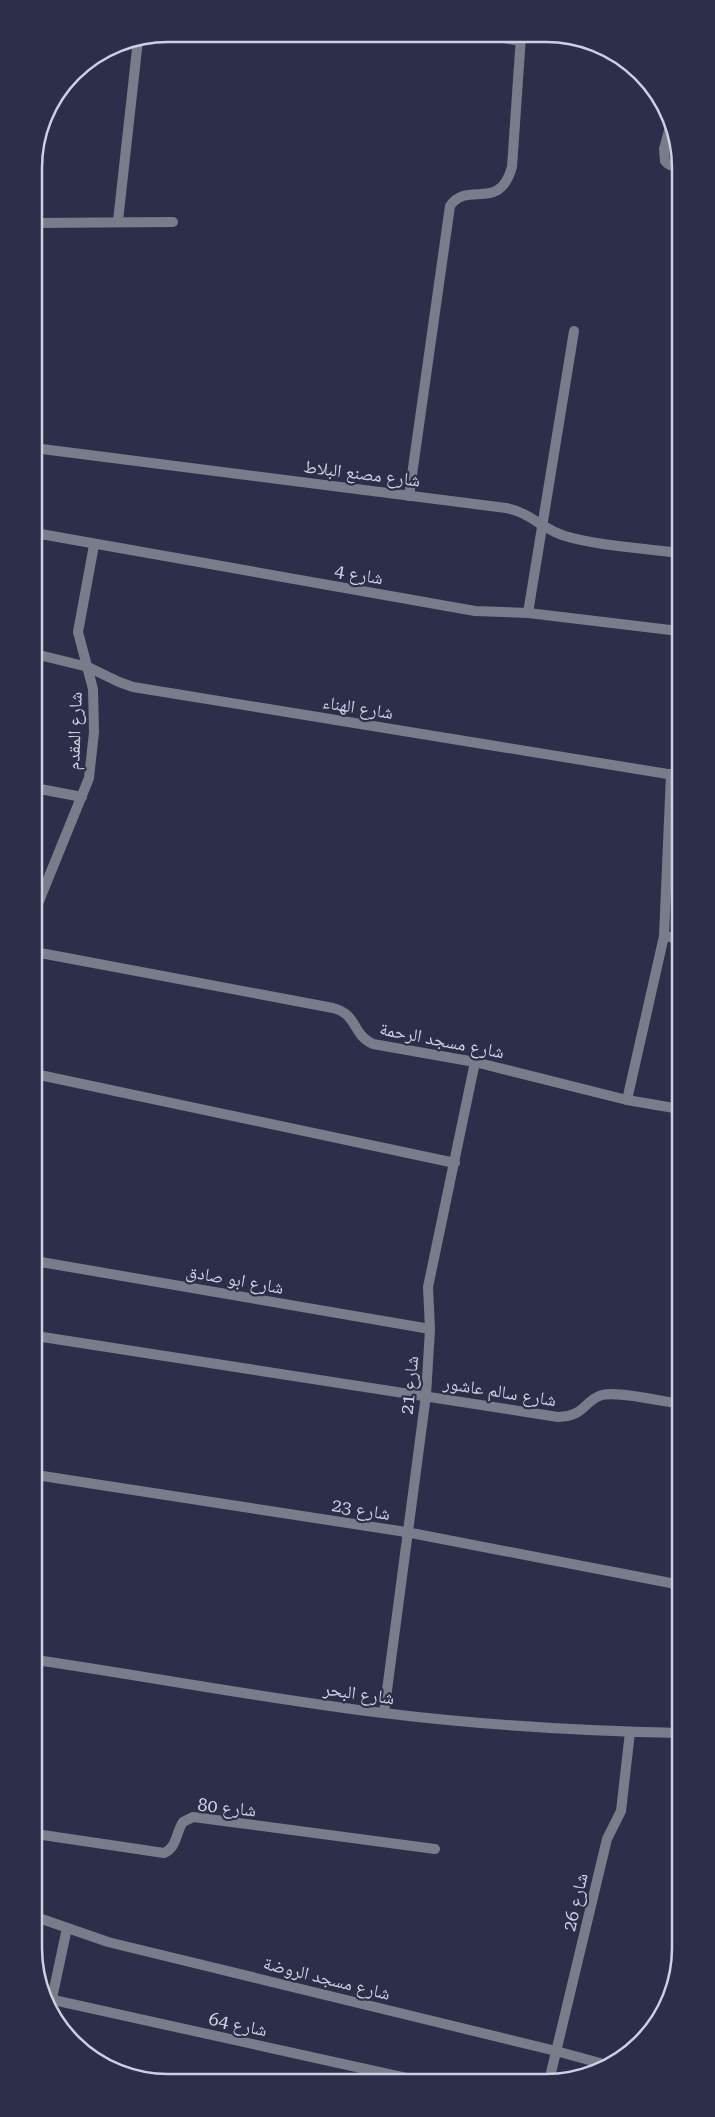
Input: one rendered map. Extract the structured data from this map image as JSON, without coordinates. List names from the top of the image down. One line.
{"streets":{"street":["شارع مصنع البلاط","شارع 4","شارع الهناء","شارع المقدم","شارع مسجد الرحمة","شارع ابو صادق","شارع 21","شارع سالم عاشور","شارع 23","شارع البحر","شارع 80","شارع 26","شارع مسجد الروضة","شارع 64"]},"crossings":[["شارع 4","شارع المقدم"],["شارع الهناء","شارع المقدم"],["شارع مسجد الرحمة","شارع 21"],["شارع ابو صادق","شارع 21"],["شارع 21","شارع سالم عاشور"],["شارع 21","شارع 23"],["شارع 21","شارع البحر"],["شارع البحر","شارع 26"],["شارع 26","شارع مسجد الروضة"]]}
